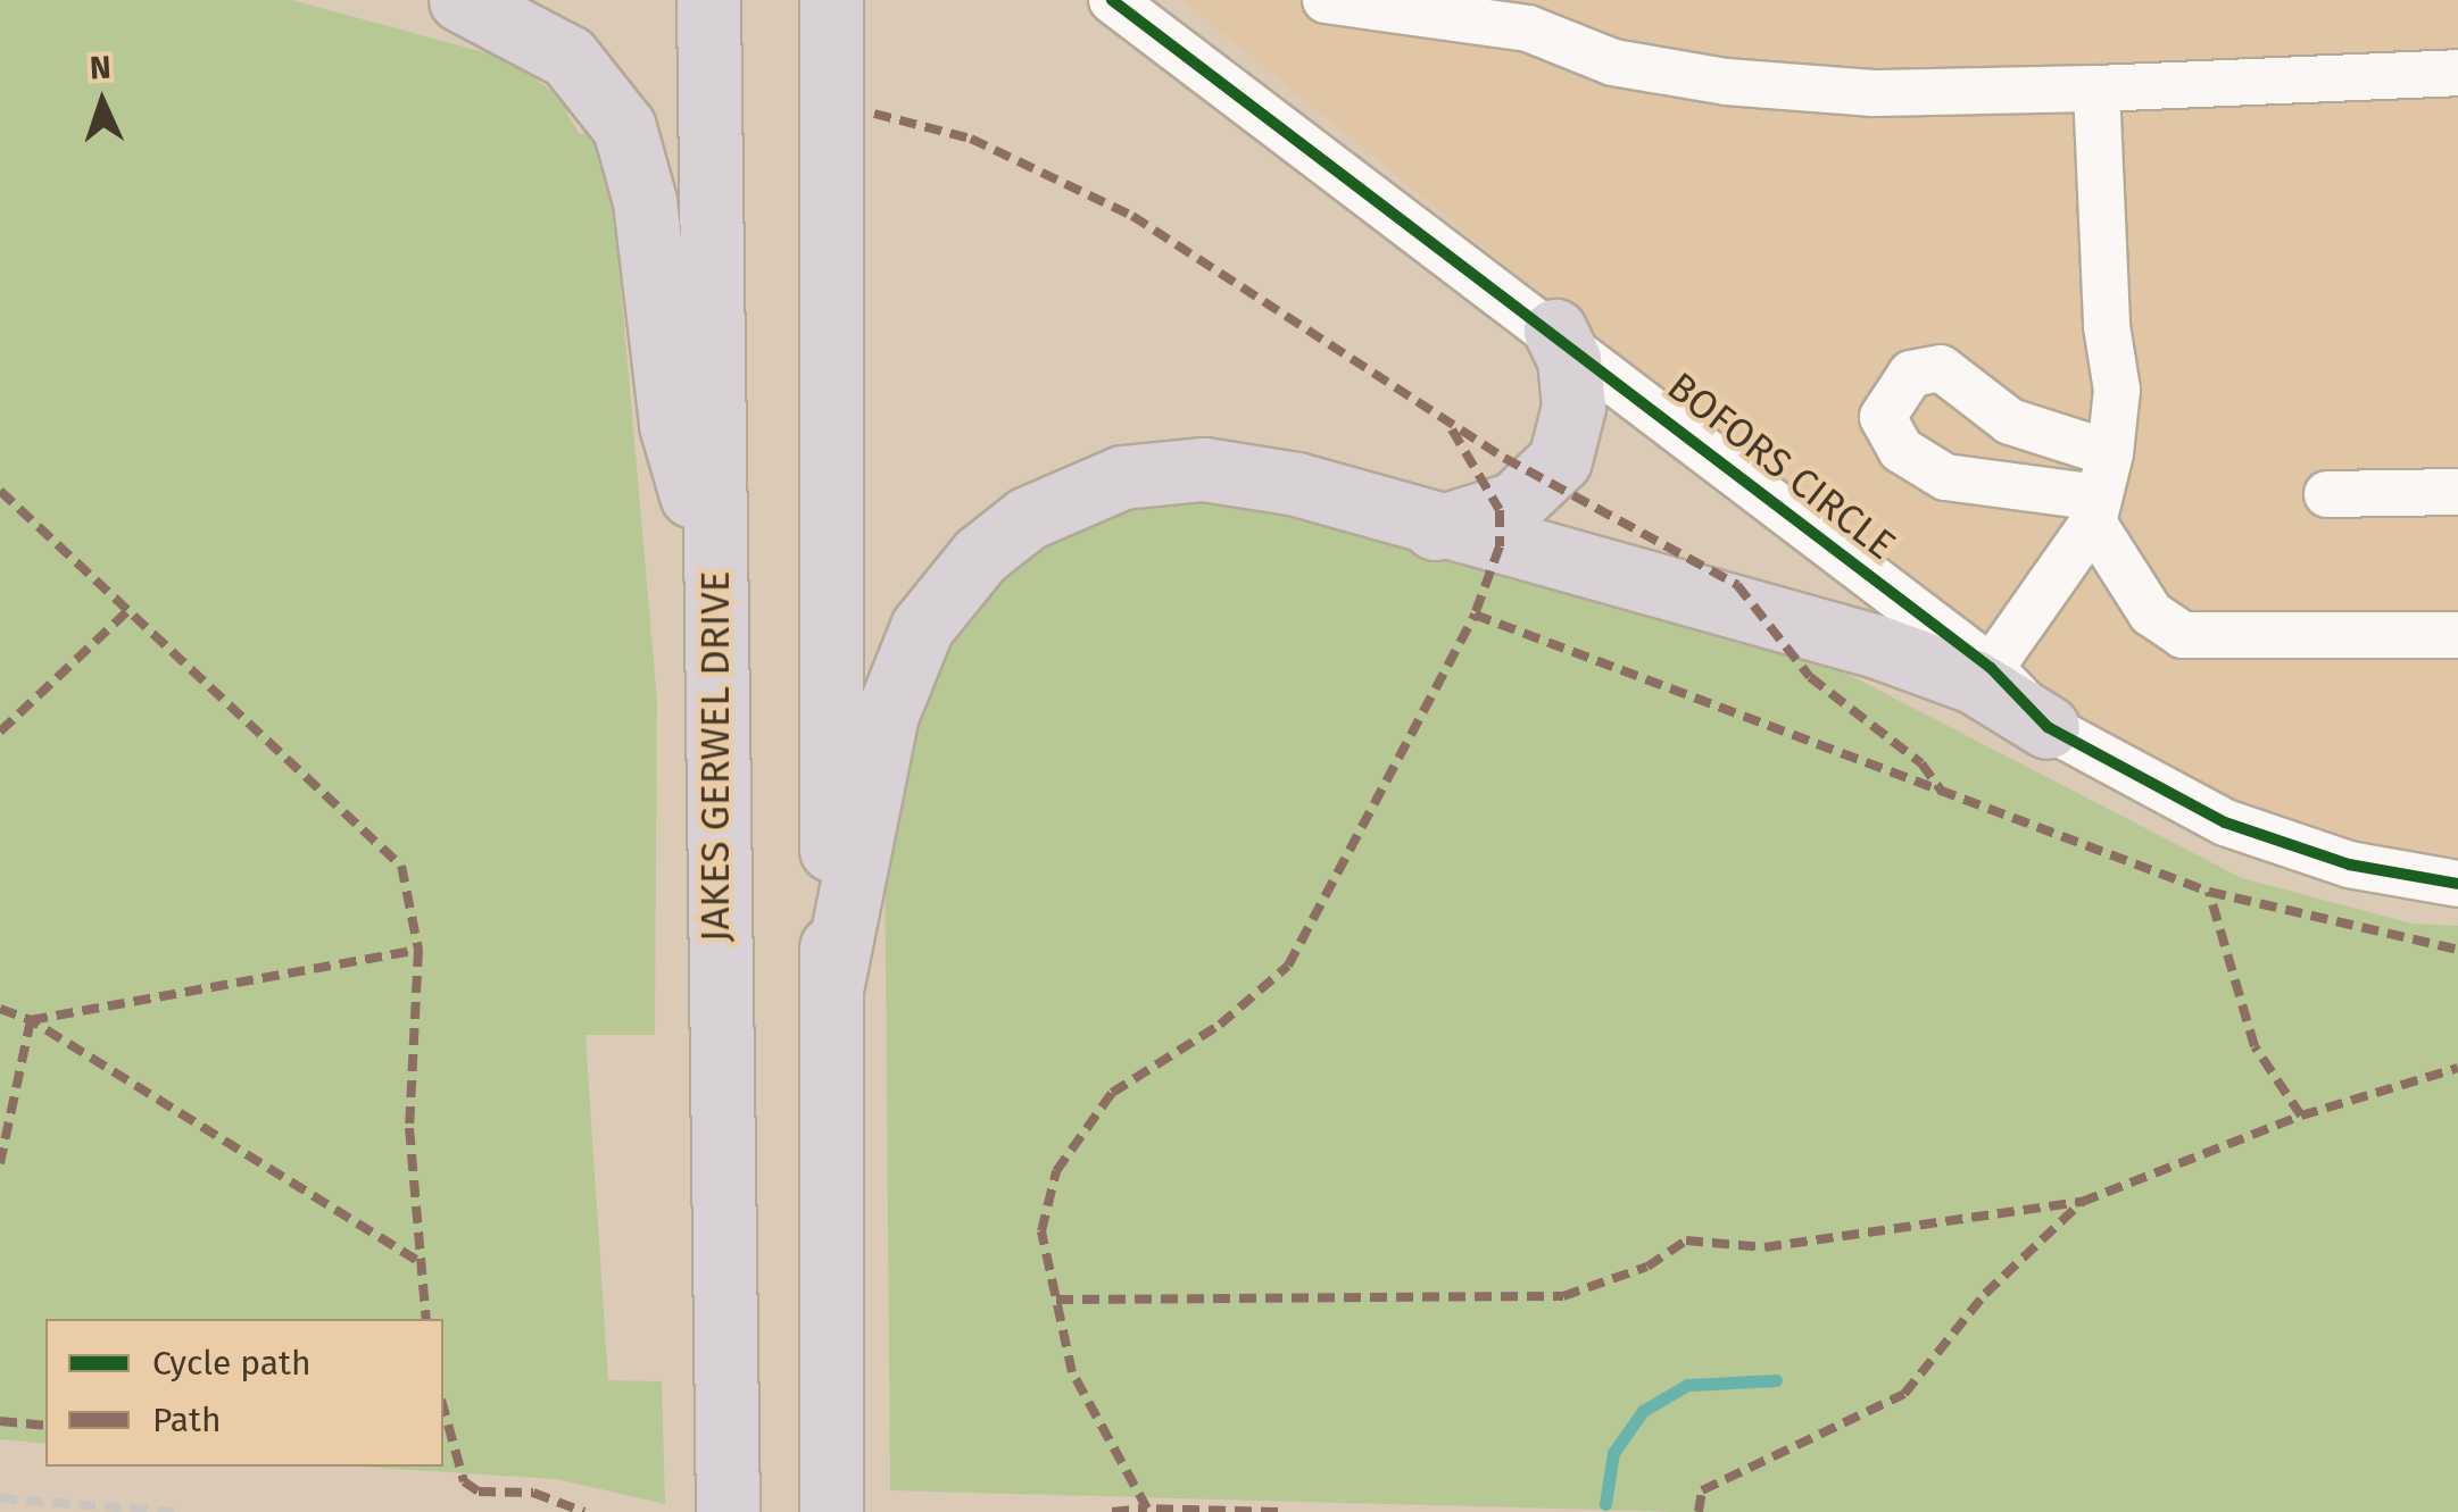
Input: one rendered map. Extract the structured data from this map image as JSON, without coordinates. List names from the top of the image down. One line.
{"streets":{"highway":["JAKES GERWEL DRIVE"],"street":["BOFORS CIRCLE"]},"legend":["Cycle path","Path"],"north":"top"}
